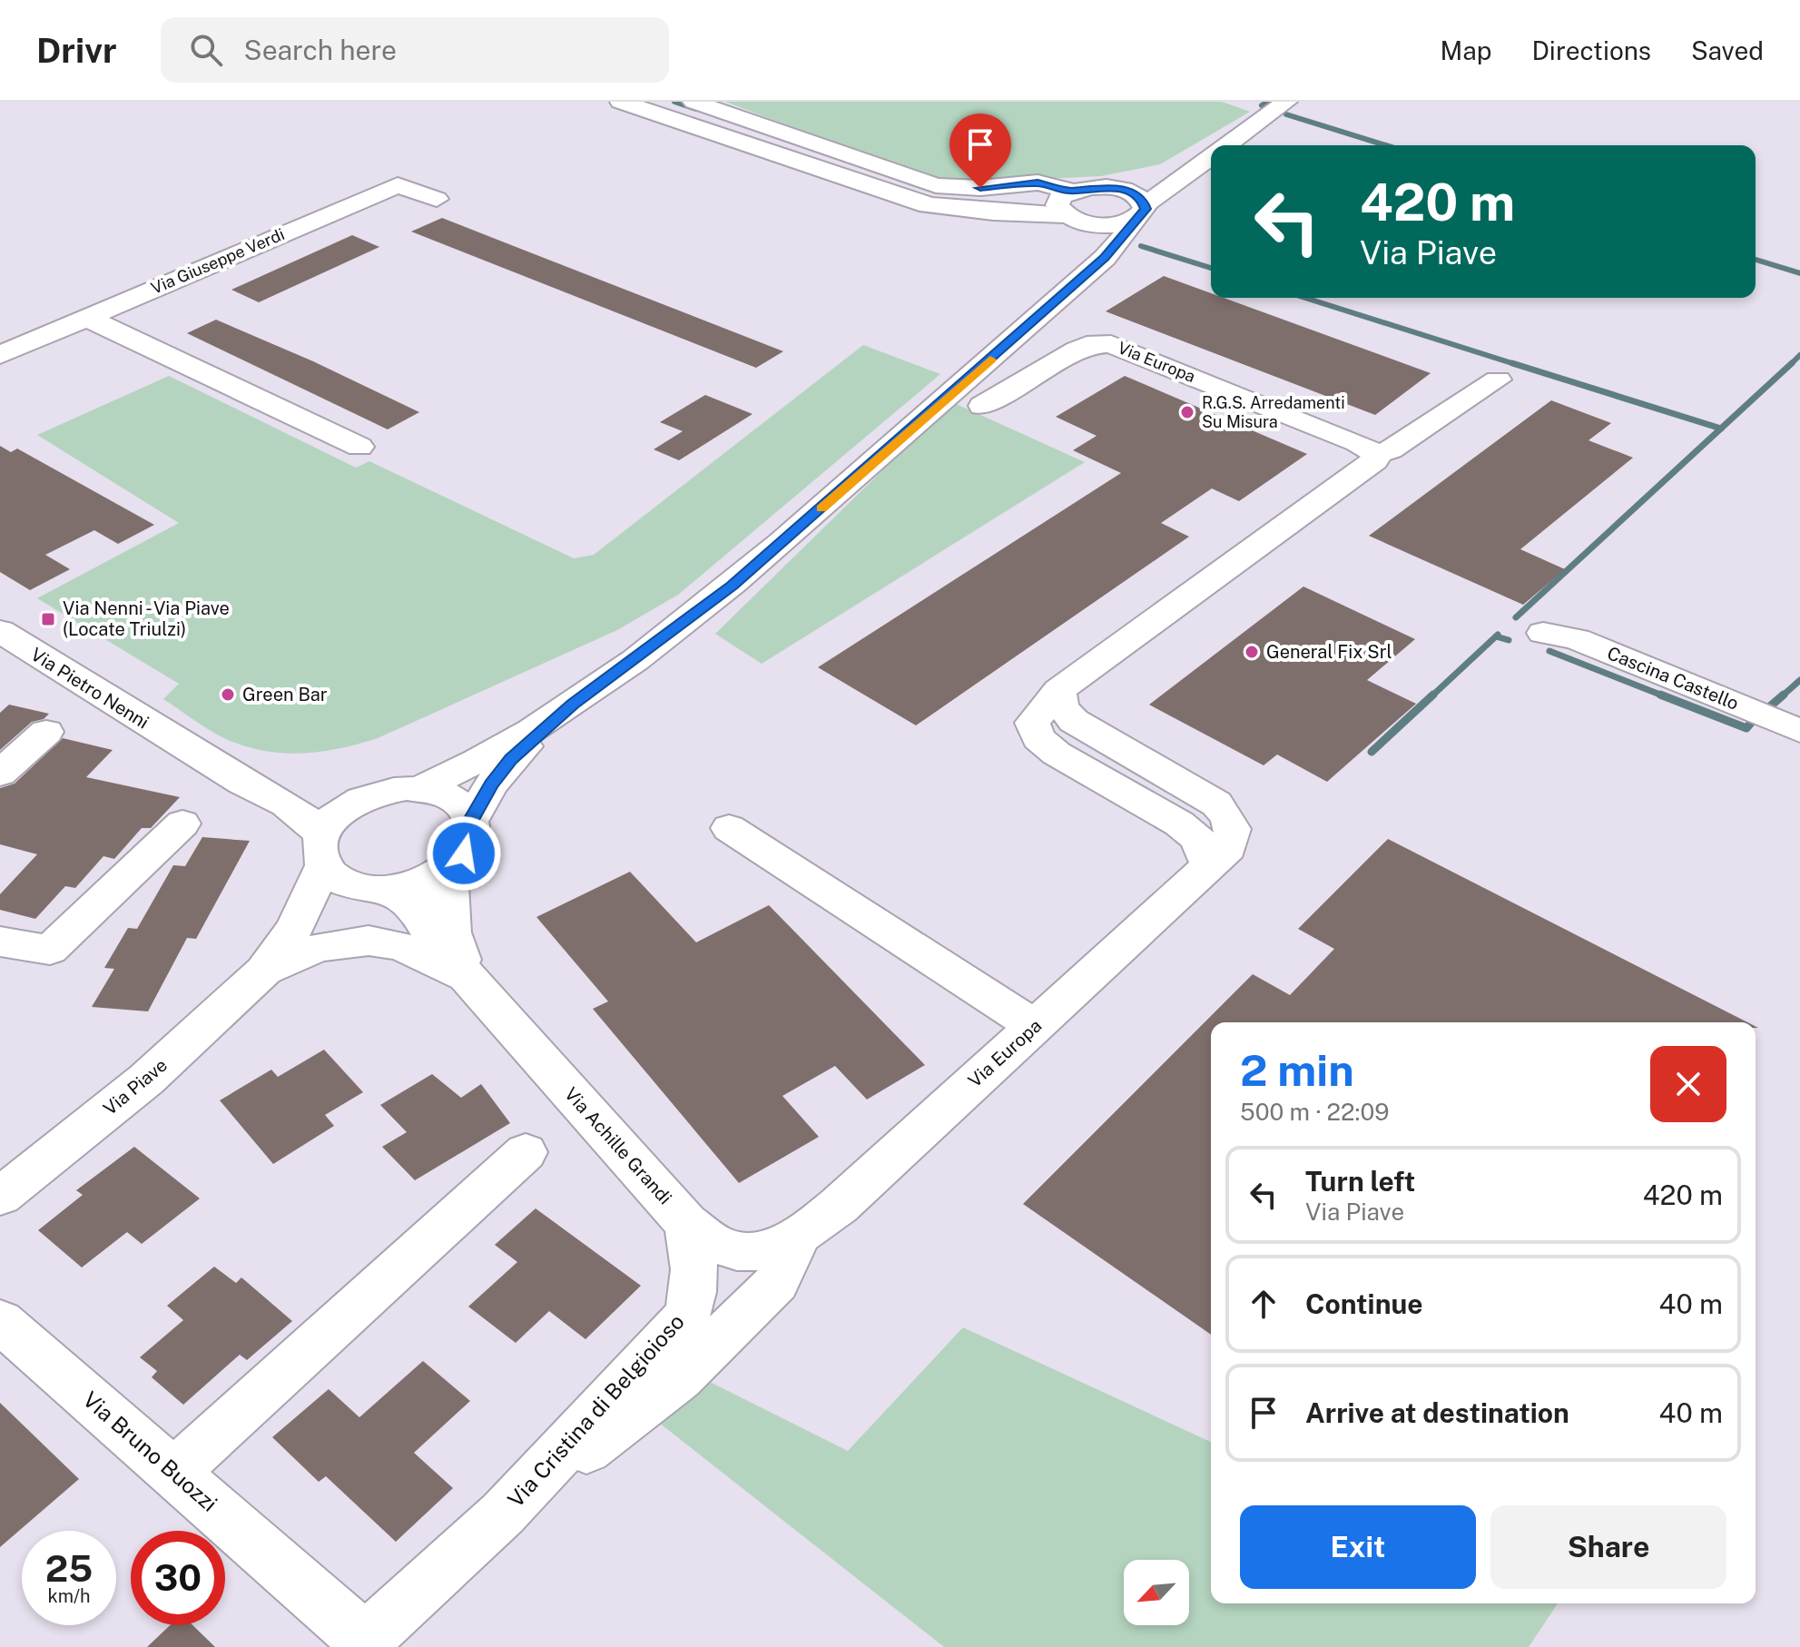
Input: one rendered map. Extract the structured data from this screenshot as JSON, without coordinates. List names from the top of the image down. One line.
{"streets":{"street":["Via Giuseppe Verdi","Via Europa","Cascina Castello","Via Pietro Nenni","Via Piave","Via Achille Grandi","Via Cristina di Belgioioso","Via Bruno Buozzi"]},"crossings":[["Via Europa","Via Cristina di Belgioioso"],["Via Pietro Nenni","Via Piave"],["Via Pietro Nenni","Via Achille Grandi"],["Via Piave","Via Achille Grandi"],["Via Achille Grandi","Via Cristina di Belgioioso"],["Via Cristina di Belgioioso","Via Bruno Buozzi"]],"places":{"other":["R.G.S. Arredamenti Su Misura","General Fix Srl","Green Bar"],"transit":["Via Nenni - Via Piave (Locate Triulzi)"]},"north":"bottom left","page":{"header":"Drivr","search":"Search here","nav":["Map","Directions","Saved"],"turn":["420 m","Via Piave"],"heading":["2 min","500 m · 22:09"],"list":[{"name":"Turn left","note":"Via Piave","value":"420 m"},{"name":"Continue","value":"40 m"},{"name":"Arrive at destination","value":"40 m"}],"buttons":["Exit","Share"],"speed":"25 km/h","limit":"30"}}
